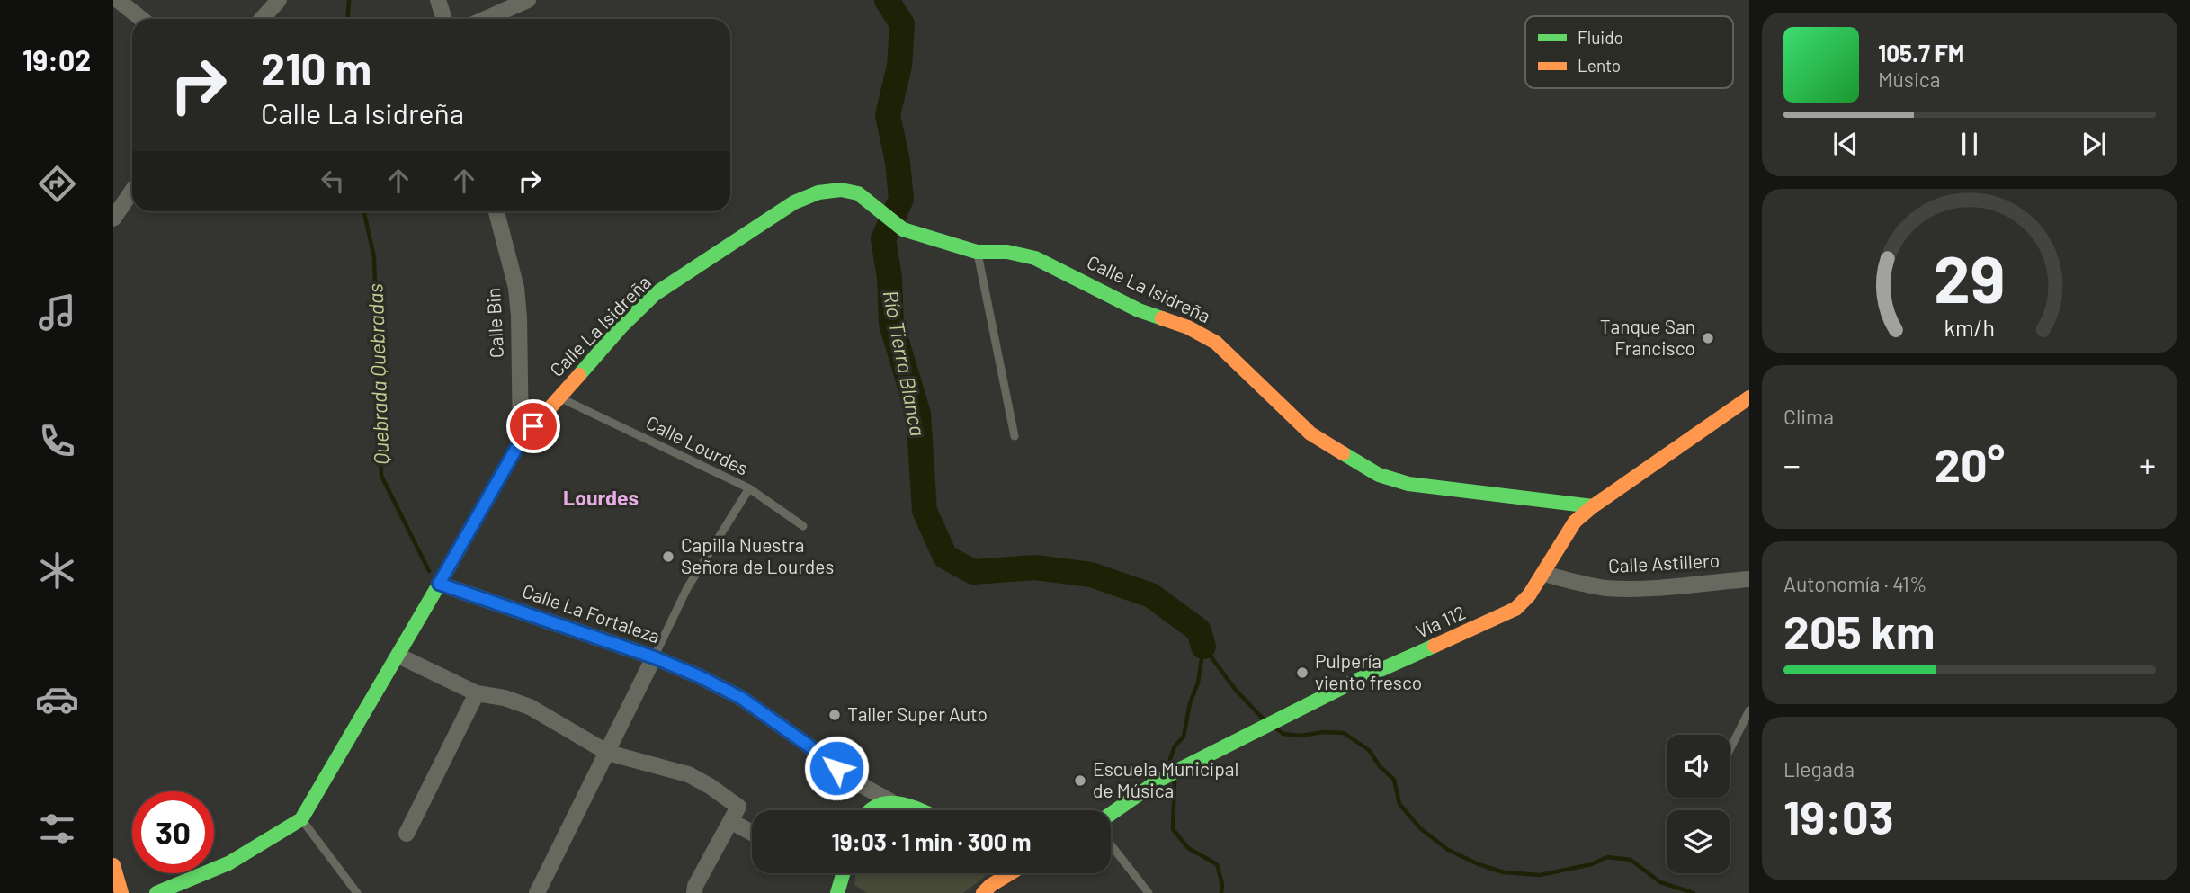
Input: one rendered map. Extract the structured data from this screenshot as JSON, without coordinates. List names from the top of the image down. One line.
{"streets":{"street":["Calle La Isidreña","Calle Bin","Calle Astillero","Calle La Fortaleza","Vía 112"],"lane":["Calle Lourdes"]},"crossings":[["Calle La Isidreña","Calle Bin"],["Calle La Isidreña","Calle Lourdes"],["Calle La Isidreña","Calle La Fortaleza"],["Calle La Isidreña","Vía 112"],["Calle Lourdes","Calle La Fortaleza"],["Calle Astillero","Vía 112"]],"districts":["Lourdes"],"water":["Río Tierra Blanca","Quebrada Quebradas"],"places":["Tanque San Francisco","Capilla Nuestra Señora de Lourdes","Pulpería viento fresco","Taller Super Auto","Escuela Municipal de Música"],"legend":["Fluido","Lento"],"page":{"tabs":"19:02","turn":["210 m","Calle La Isidreña"],"song":["105.7 FM","Música"],"tile":["Clima",["Autonomía · 41%","205 km"],["Llegada","19:03"]],"heat":["−","20°","+"],"limit":"30","trip":"19:03 · 1 min · 300 m","gauge":["29","km/h"]}}
